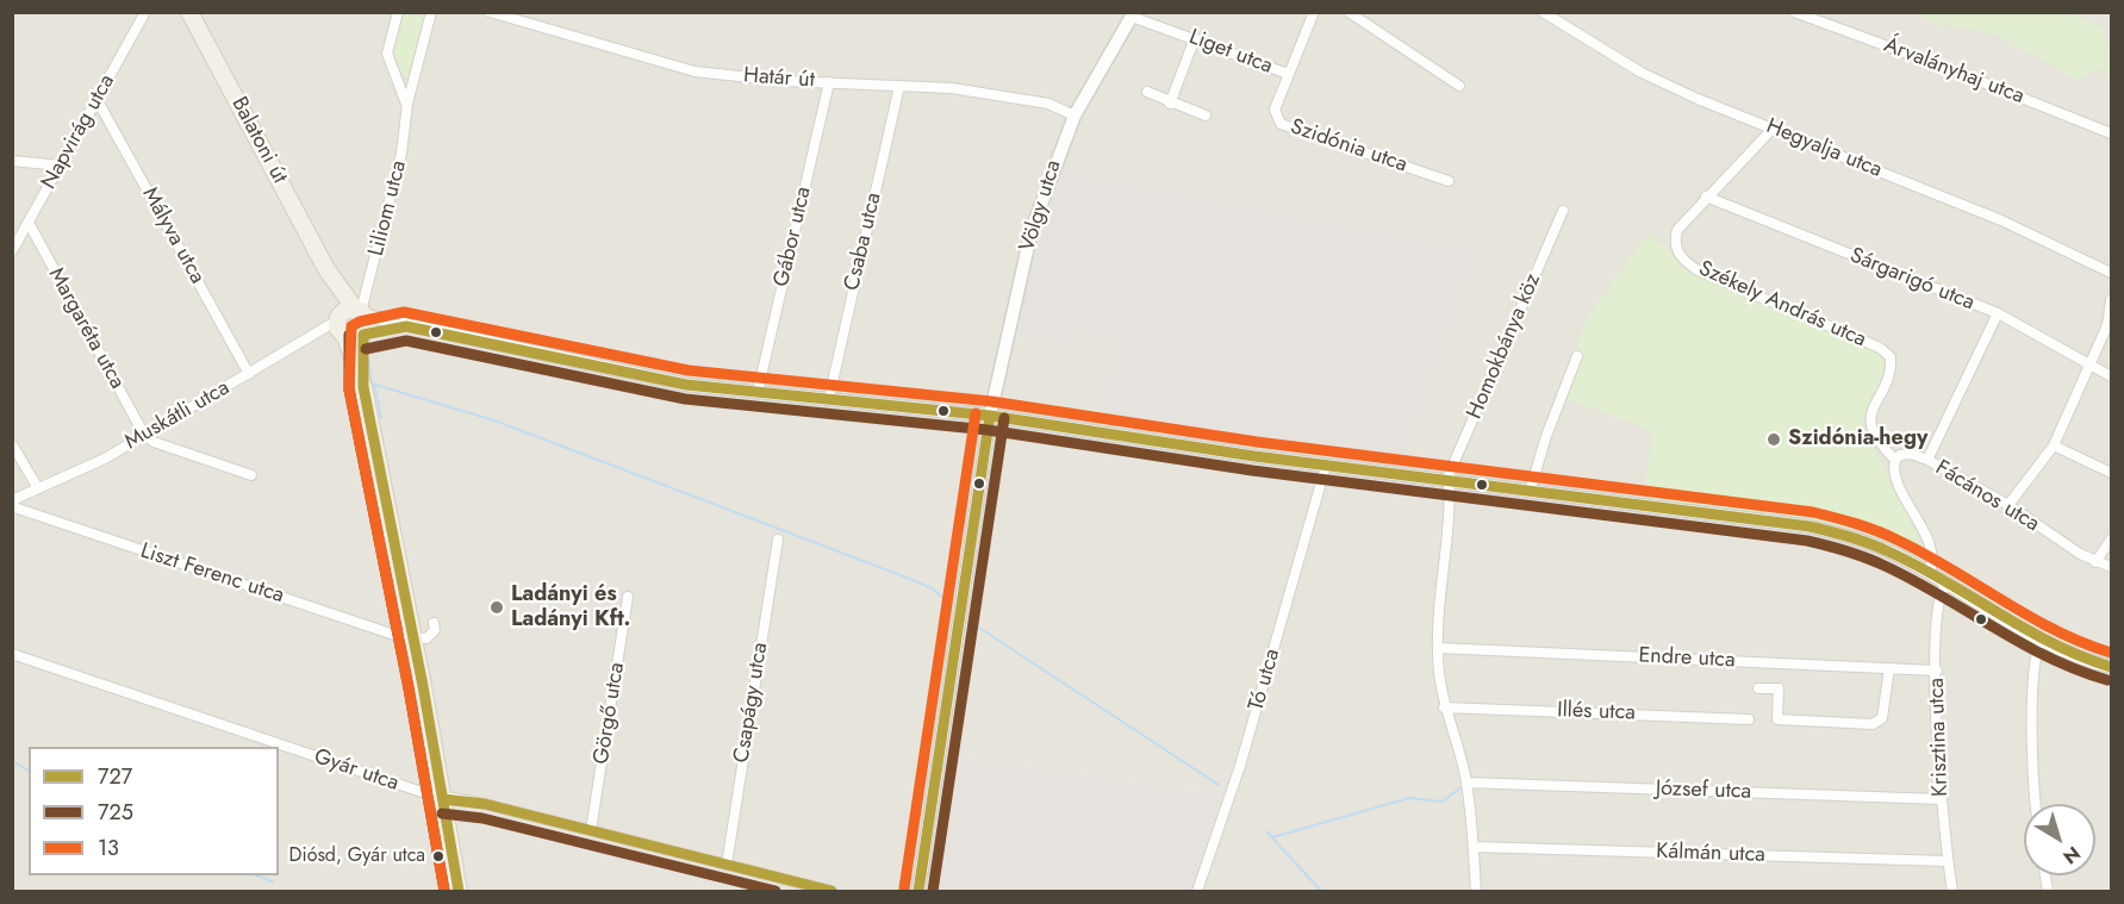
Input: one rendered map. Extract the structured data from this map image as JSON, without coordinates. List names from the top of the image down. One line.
{"streets":{"main road":["Balatoni út"],"street":["Liget utca","Árvalányhaj utca","Határ út","Napvirág utca","Szidónia utca","Hegyalja utca","Völgy utca","Liliom utca","Mályva utca","Gábor utca","Csaba utca","Sárgarigó utca","Székely András utca","Margaréta utca","Homokbánya köz","Muskátli utca","Fácános utca","Liszt Ferenc utca","Endre utca","Tó utca","Csapágy utca","Illés utca","Görgő utca","Krisztina utca","Gyár utca","József utca","Kálmán utca"]},"crossings":[["Liget utca","Szidónia utca"],["Liget utca","Völgy utca"],["Határ út","Völgy utca"],["Határ út","Gábor utca"],["Határ út","Csaba utca"],["Napvirág utca","Mályva utca"],["Napvirág utca","Margaréta utca"],["Balatoni út","Liliom utca"],["Balatoni út","Muskátli utca"],["Hegyalja utca","Székely András utca"],["Liliom utca","Muskátli utca"],["Mályva utca","Muskátli utca"],["Sárgarigó utca","Székely András utca"],["Székely András utca","Fácános utca"],["Margaréta utca","Muskátli utca"],["Homokbánya köz","Endre utca"],["Homokbánya köz","Illés utca"],["Homokbánya köz","József utca"],["Homokbánya köz","Kálmán utca"],["Muskátli utca","Liszt Ferenc utca"],["Endre utca","Krisztina utca"],["Csapágy utca","Gyár utca"],["Görgő utca","Gyár utca"],["Krisztina utca","József utca"],["Krisztina utca","Kálmán utca"]],"places":["Szidónia-hegy","Ladányi és Ladányi Kft.","Diósd, Gyár utca"],"lines":["transit line 13","transit line 727","transit line 725"],"legend":["727","725","13"],"north":"bottom right"}
